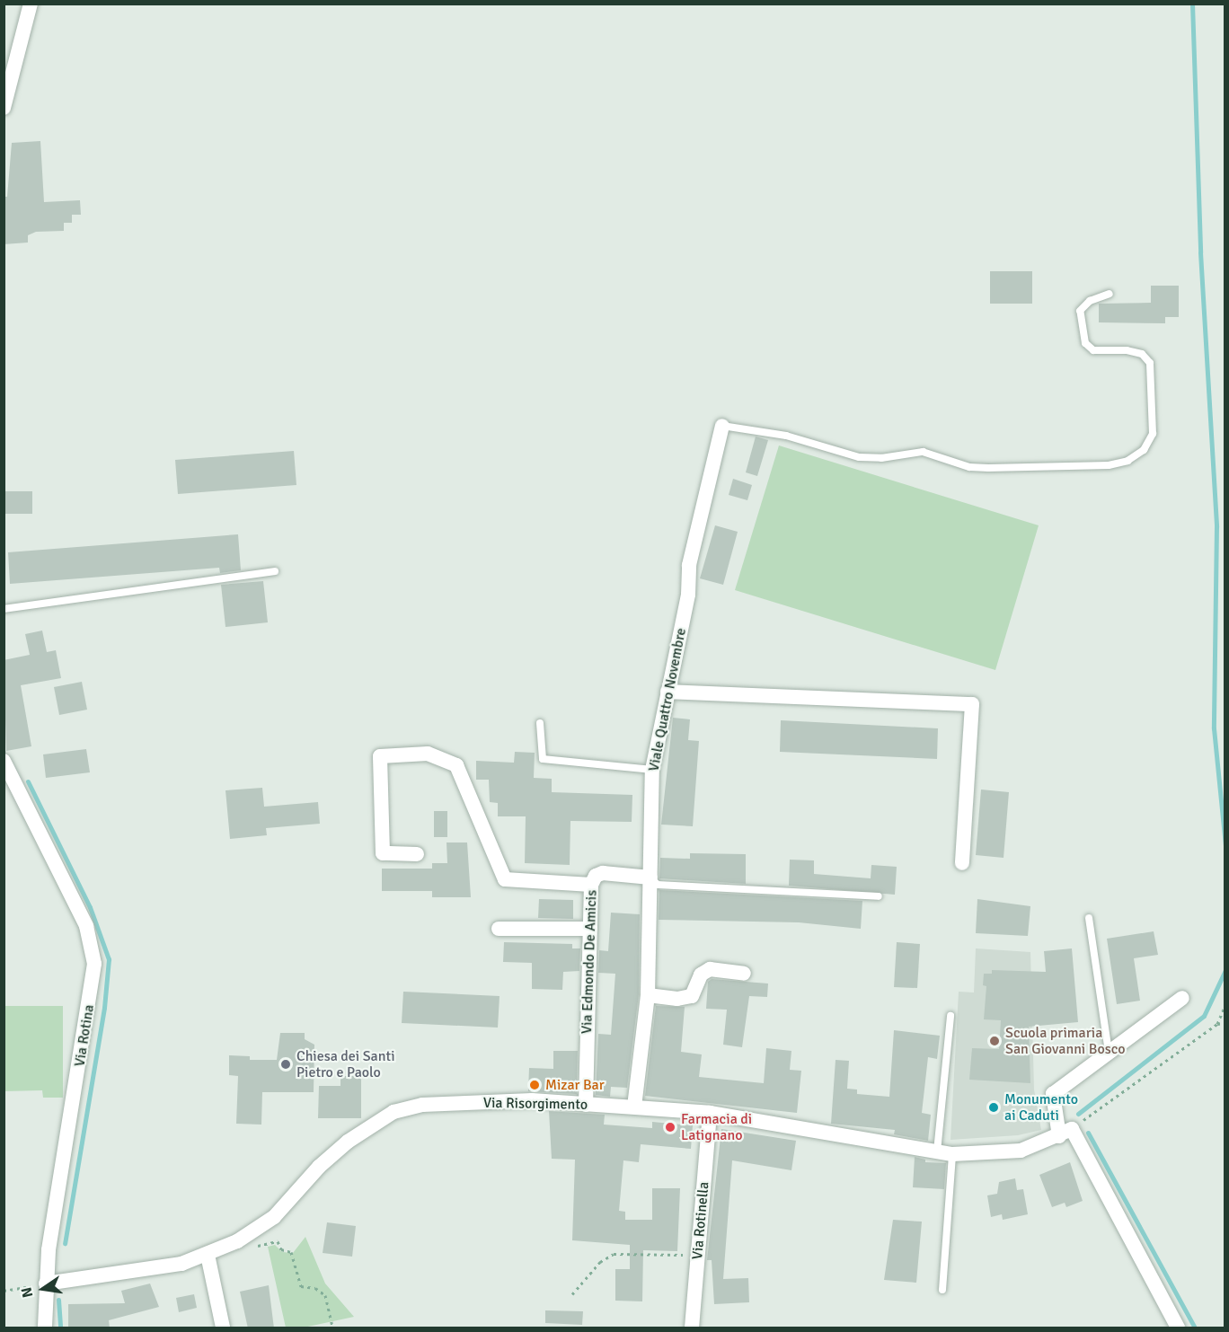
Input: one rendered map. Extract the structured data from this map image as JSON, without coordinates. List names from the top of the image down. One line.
{"streets":{"street":["Viale Quattro Novembre","Via Edmondo De Amicis","Via Rotina","Via Risorgimento","Via Rotinella"]},"crossings":[["Viale Quattro Novembre","Via Edmondo De Amicis"],["Viale Quattro Novembre","Via Risorgimento"],["Via Edmondo De Amicis","Via Risorgimento"],["Via Rotina","Via Risorgimento"],["Via Risorgimento","Via Rotinella"]],"places":["Scuola primaria San Giovanni Bosco","Chiesa dei Santi Pietro e Paolo","Mizar Bar","Monumento ai Caduti","Farmacia di Latignano"],"north":"left"}
